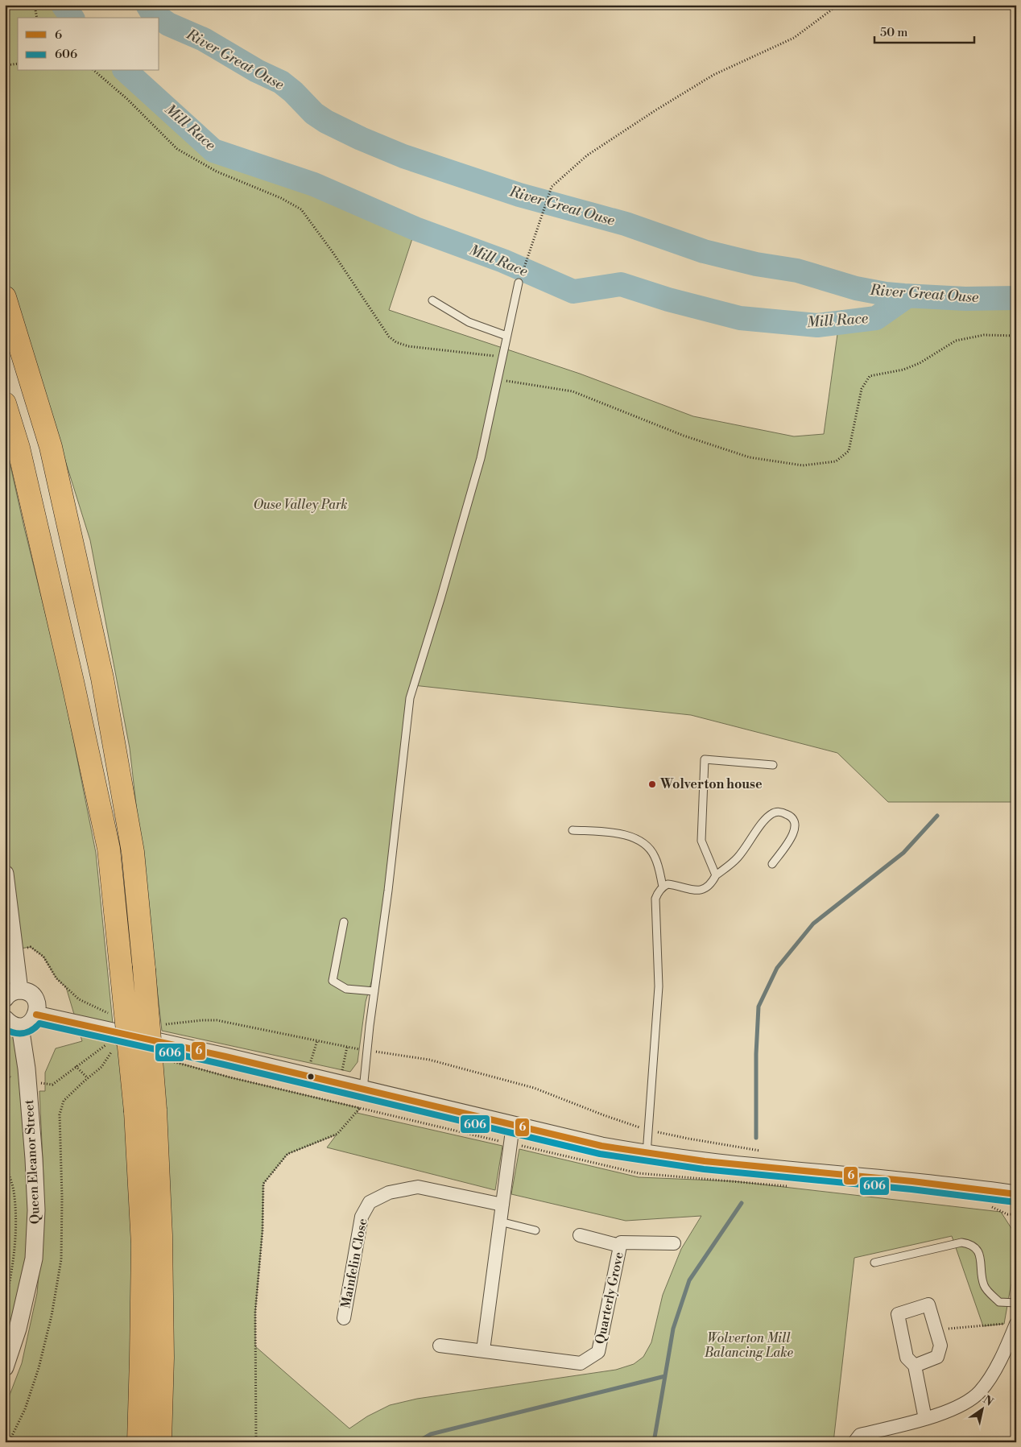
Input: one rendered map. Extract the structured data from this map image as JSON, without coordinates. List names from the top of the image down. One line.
{"streets":{"street":["Queen Eleanor Street","Mainfelin Close","Quarterly Grove"]},"water":["River Great Ouse","Mill Race"],"parks":["Ouse Valley Park","Wolverton Mill Balancing Lake"],"places":["Wolverton house"],"lines":["transit line 6","transit line 606"],"legend":["6","606"],"scale_bar":"50 m","north":"top right"}
